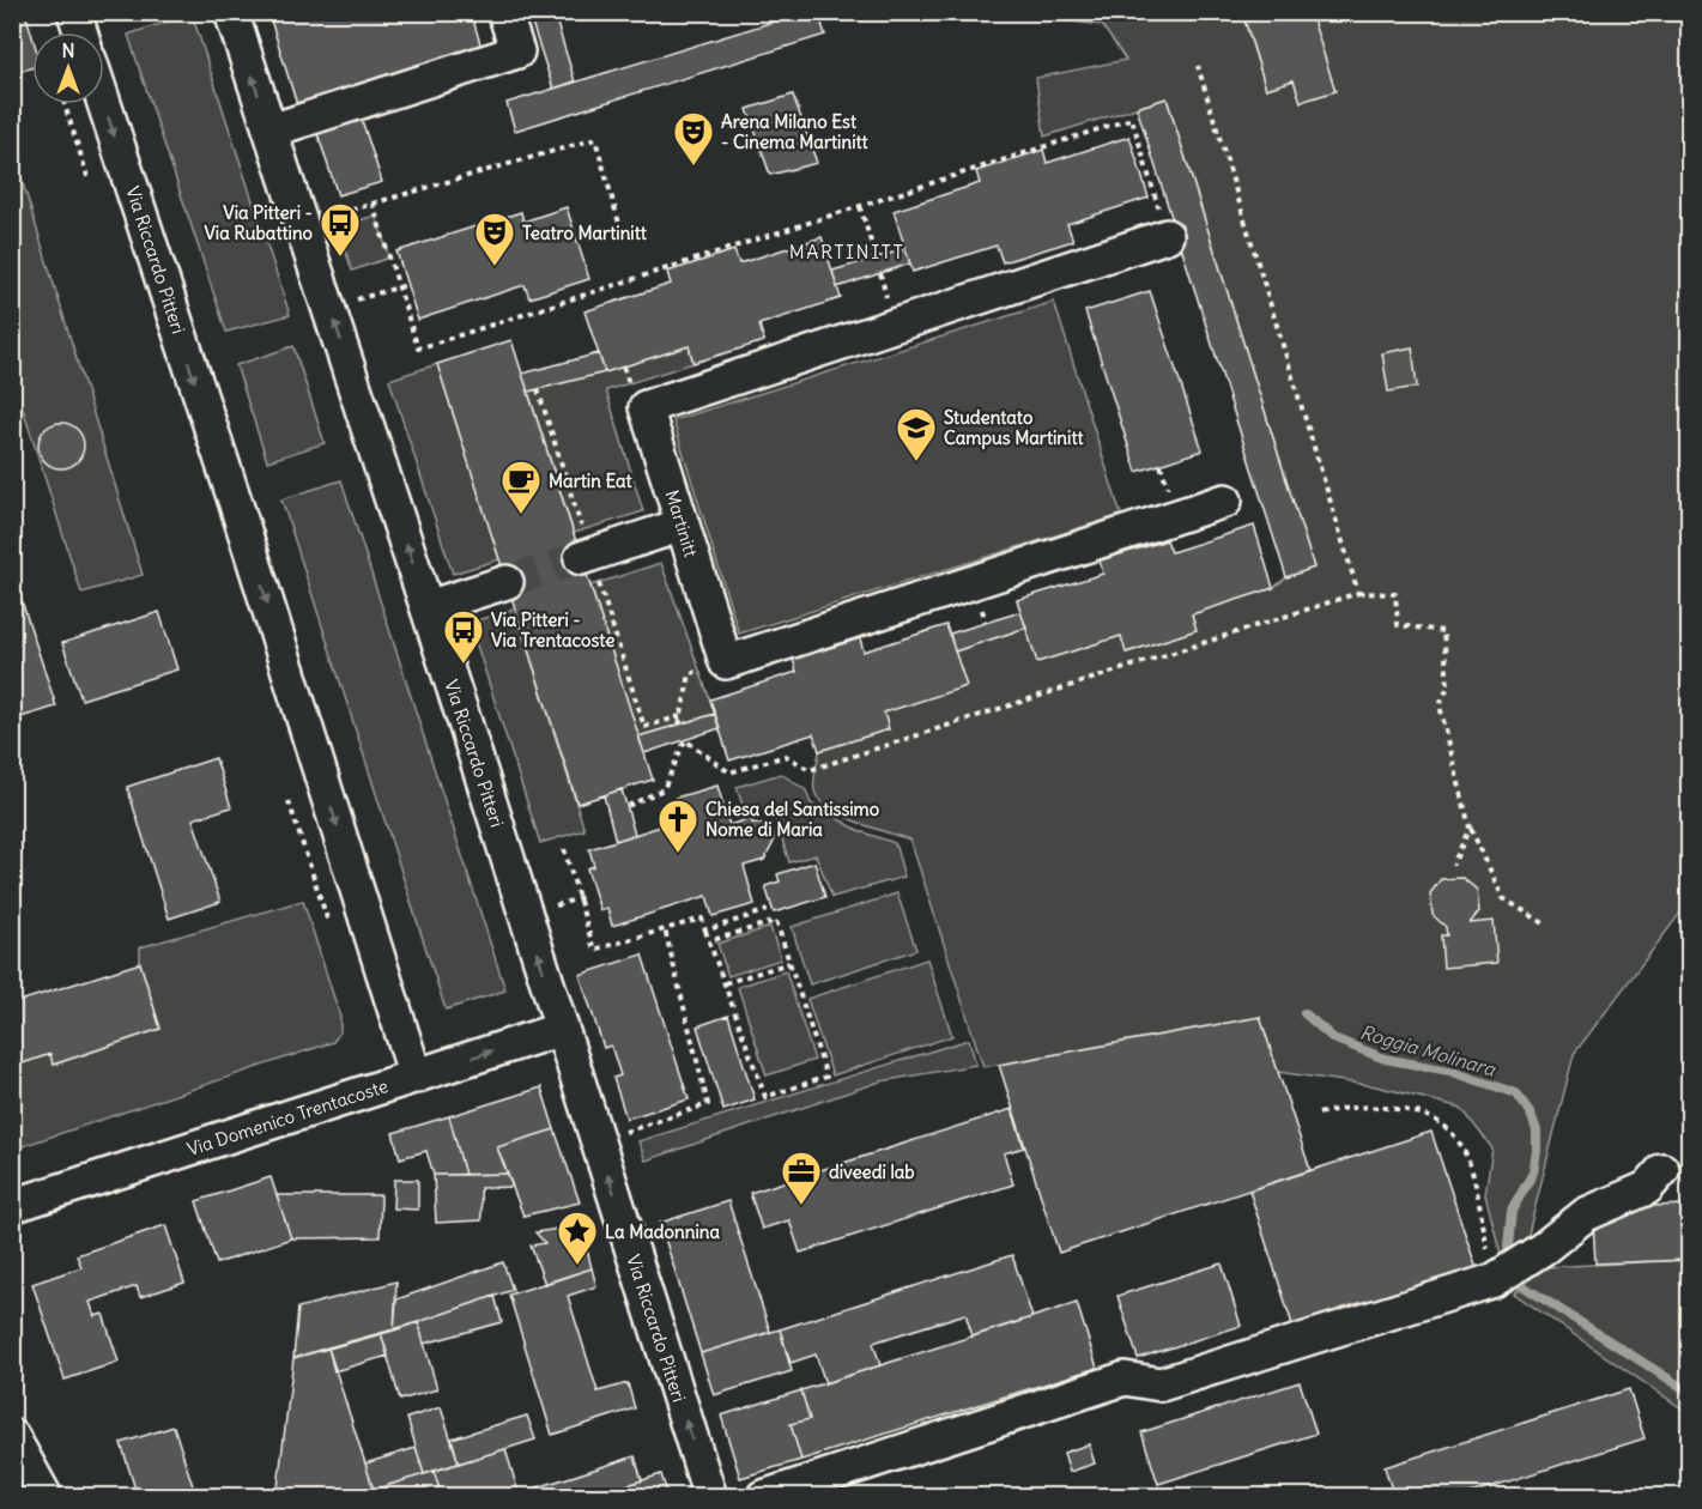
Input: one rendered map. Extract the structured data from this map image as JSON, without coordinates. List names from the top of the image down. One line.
{"streets":{"street":["Via Riccardo Pitteri","Martinitt","Via Domenico Trentacoste"]},"crossings":[["Via Riccardo Pitteri","Via Domenico Trentacoste"]],"districts":["MARTINITT"],"water":["Roggia Molinara"],"places":{"theatre":["Arena Milano Est - Cinema Martinitt","Teatro Martinitt"],"bus stop":["Via Pitteri - Via Rubattino","Via Pitteri - Via Trentacoste"],"school or university":["Studentato Campus Martinitt"],"cafe":["Martin Eat"],"church":["Chiesa del Santissimo Nome di Maria"],"office":["diveedi lab"],"place":["La Madonnina"]},"north":"top"}
